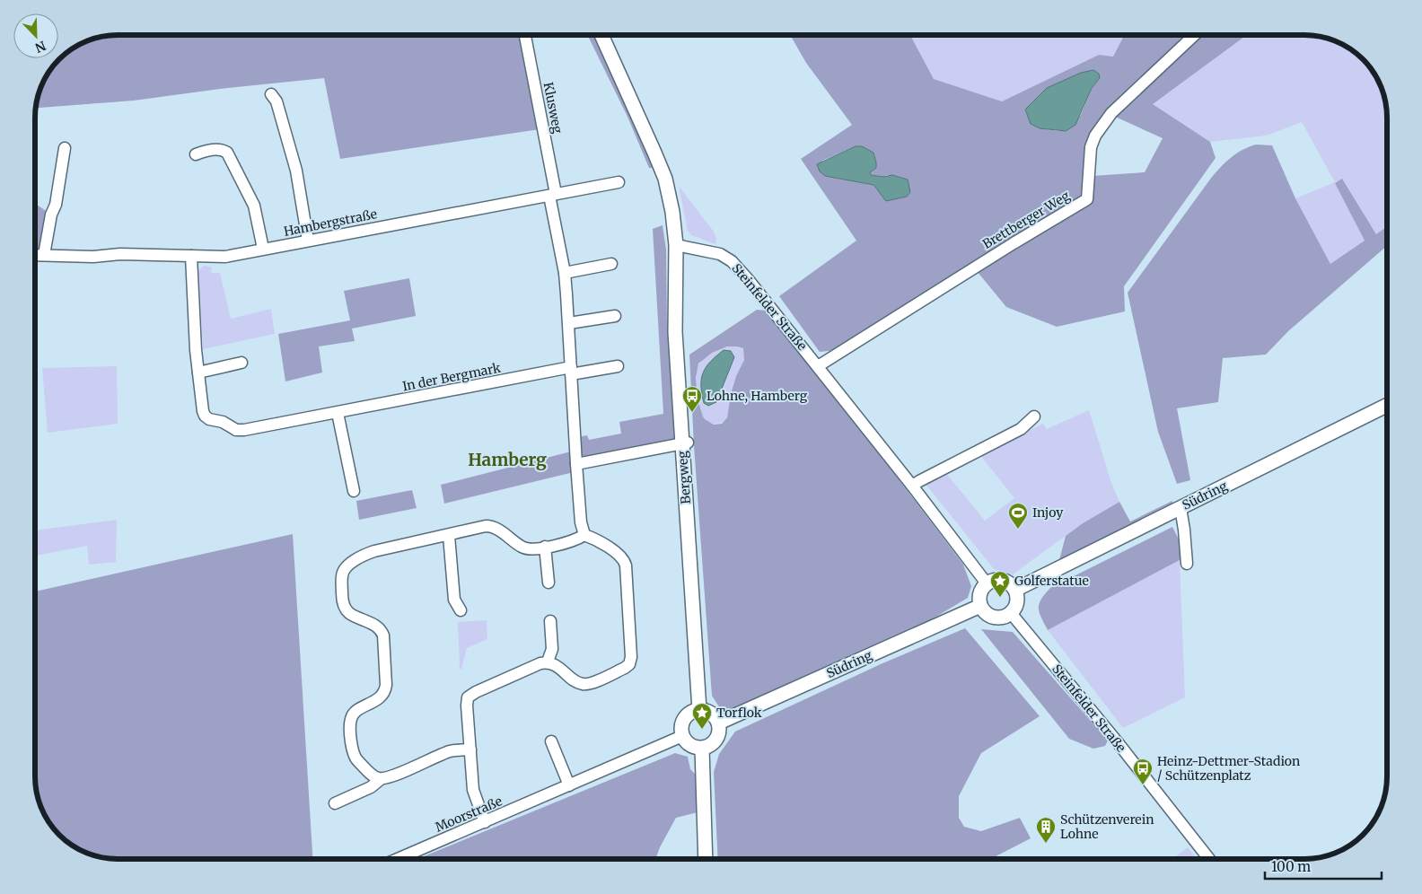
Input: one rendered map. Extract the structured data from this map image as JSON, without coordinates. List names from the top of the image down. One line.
{"streets":{"main road":["Bergweg","Südring"],"street":["Klusweg","Brettberger Weg","Hambergstraße","Steinfelder Straße","In der Bergmark","Moorstraße"]},"crossings":[["Klusweg","Hambergstraße"],["Brettberger Weg","Steinfelder Straße"],["Hambergstraße","In der Bergmark"],["Steinfelder Straße","Bergweg"],["Steinfelder Straße","Südring"],["Bergweg","Südring"],["Bergweg","Moorstraße"],["Südring","Moorstraße"]],"districts":["Hamberg"],"places":{"bus stop":["Lohne, Hamberg","Heinz-Dettmer-Stadion / Schützenplatz"],"sports":["Injoy"],"place":["Golferstatue","Torflok"],"building":["Schützenverein Lohne"]},"scale_bar":"100 m","north":"bottom right"}
